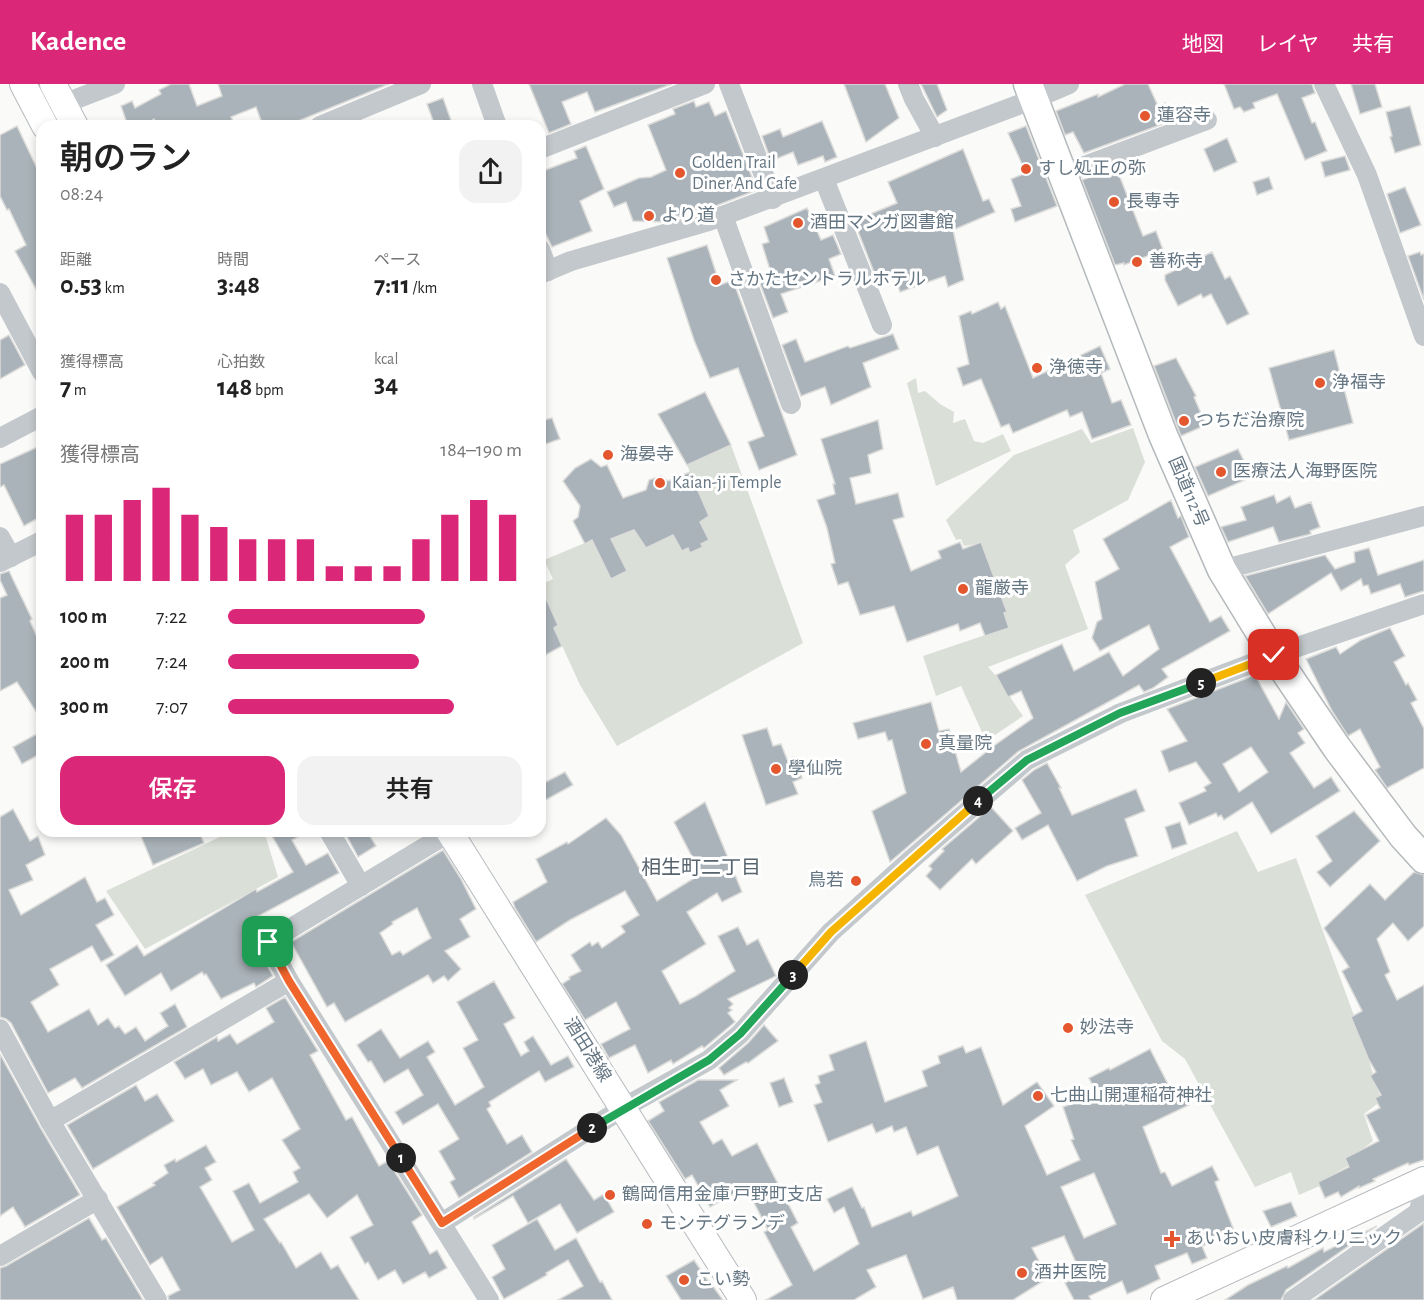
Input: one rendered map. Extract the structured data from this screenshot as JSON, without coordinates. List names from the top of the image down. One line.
{"streets":{"highway":["国道112号"],"main road":["酒田港線"]},"districts":["相生町二丁目"],"places":{"other":["蓮容寺","すし処正の弥","Golden Trail Diner And Cafe","長専寺","より道","酒田マンガ図書館","善称寺","さかたセントラルホテル","浄徳寺","浄福寺","つちだ治療院","海晏寺","医療法人海野医院","Kaian-ji Temple","龍厳寺","真量院","學仙院","鳥若","妙法寺","七曲山開運稲荷神社","鶴岡信用金庫 戸野町支店","モンテグランデ","酒井医院","こい勢"],"health":["あいおい皮膚科クリニック"]},"page":{"header":"Kadence","nav":["地図","レイヤ","共有"],"heading":["朝のラン","08:24"],"stats":[["距離","0.53 km"],["時間","3:48"],["ペース","7:11 /km"],["獲得標高","7 m"],["心拍数","148 bpm"],["kcal","34"]],"chart":["獲得標高","184–190 m"],"list":[{"name":"100 m","note":"7:22"},{"name":"200 m","note":"7:24"},{"name":"300 m","note":"7:07"}],"pins":["5","4","3","2","1"],"buttons":["保存","共有"]}}
